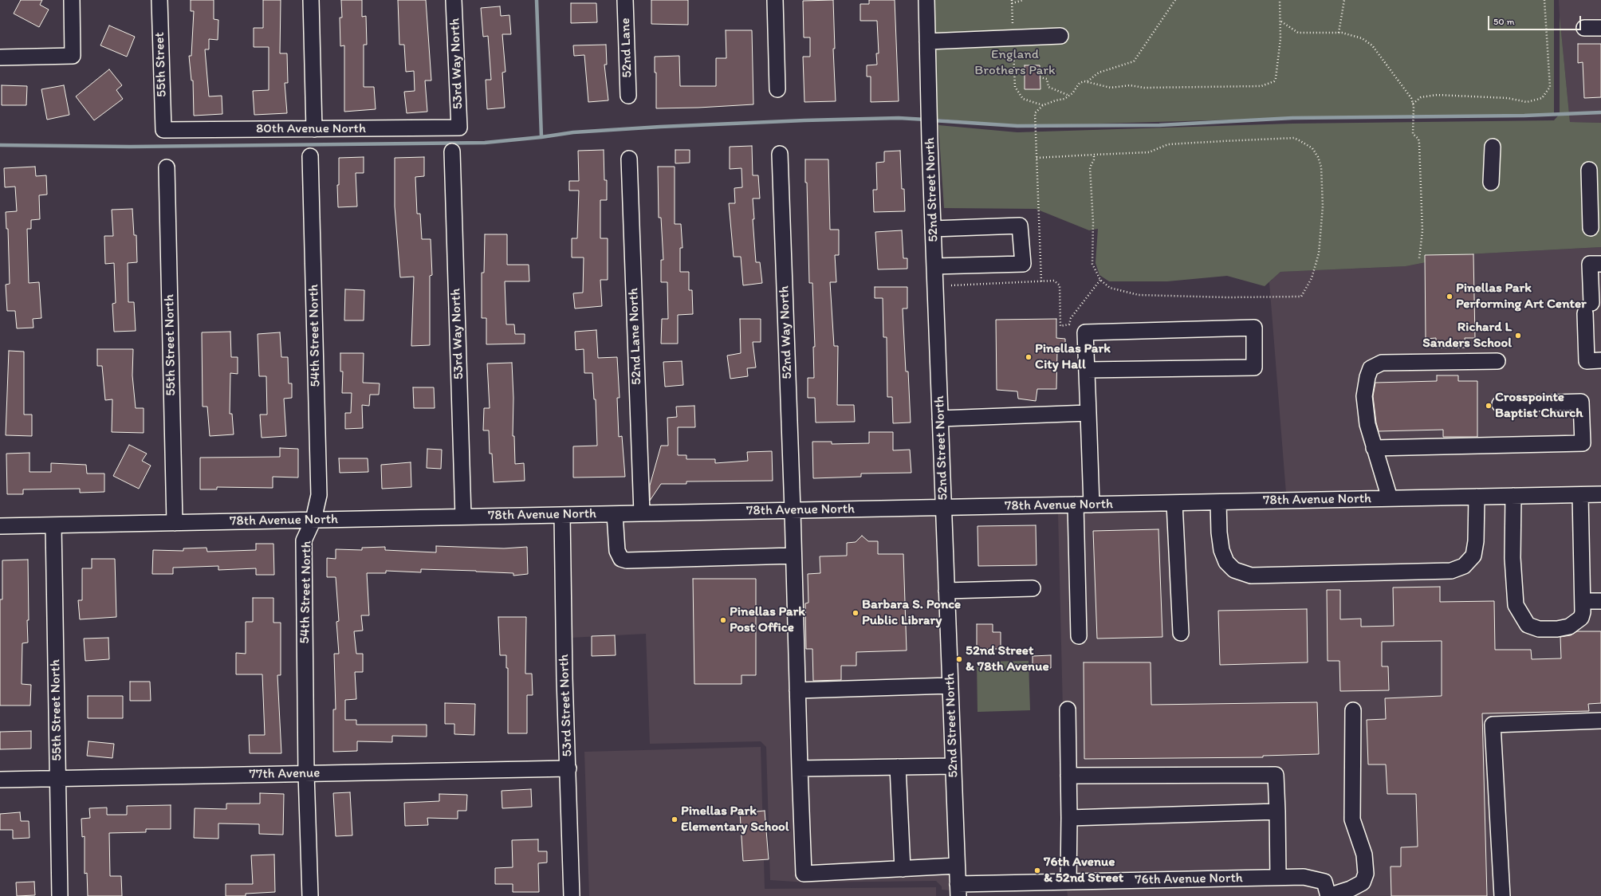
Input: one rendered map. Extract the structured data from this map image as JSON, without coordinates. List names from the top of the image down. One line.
{"streets":{"street":["52nd Lane","53rd Way North","55th Street","80th Avenue North","52nd Street North","52nd Way North","54th Street North","52nd Lane North","55th Street North","78th Avenue North","53rd Street North","77th Avenue","76th Avenue North"]},"crossings":[["53rd Way North","80th Avenue North"],["53rd Way North","78th Avenue North"],["55th Street","80th Avenue North"],["52nd Street North","78th Avenue North"],["52nd Street North","76th Avenue North"],["52nd Way North","78th Avenue North"],["54th Street North","78th Avenue North"],["54th Street North","77th Avenue"],["52nd Lane North","78th Avenue North"],["55th Street North","78th Avenue North"],["55th Street North","77th Avenue"],["78th Avenue North","53rd Street North"],["53rd Street North","77th Avenue"]],"parks":["England Brothers Park"],"places":["Pinellas Park Performing Art Center","Richard L Sanders School","Pinellas Park City Hall","Crosspointe Baptist Church","Barbara S. Ponce Public Library","Pinellas Park Post Office","52nd Street & 78th Avenue","Pinellas Park Elementary School","76th Avenue & 52nd Street"],"scale_bar":"50 m"}
